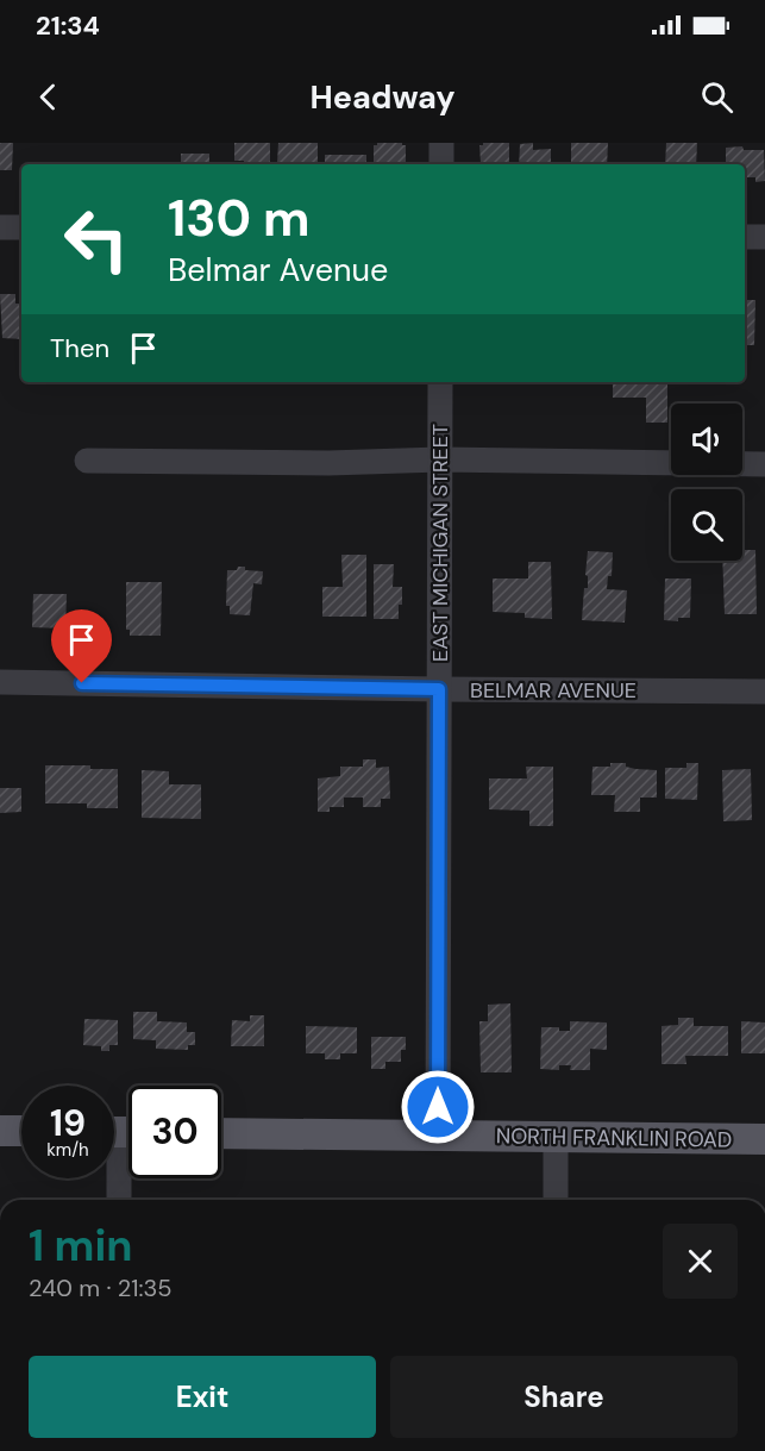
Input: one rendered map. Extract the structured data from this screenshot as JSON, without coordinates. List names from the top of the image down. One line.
{"streets":{"main road":["NORTH FRANKLIN ROAD"],"street":["EAST MICHIGAN STREET","BELMAR AVENUE"]},"crossings":[["EAST MICHIGAN STREET","BELMAR AVENUE"],["EAST MICHIGAN STREET","NORTH FRANKLIN ROAD"]],"page":{"status":"21:34","header":"Headway","turn":["130 m","Belmar Avenue"],"then":"Then","speed":"19 km/h","limit":"30","heading":["1 min","240 m · 21:35"],"buttons":["Exit","Share"]}}
